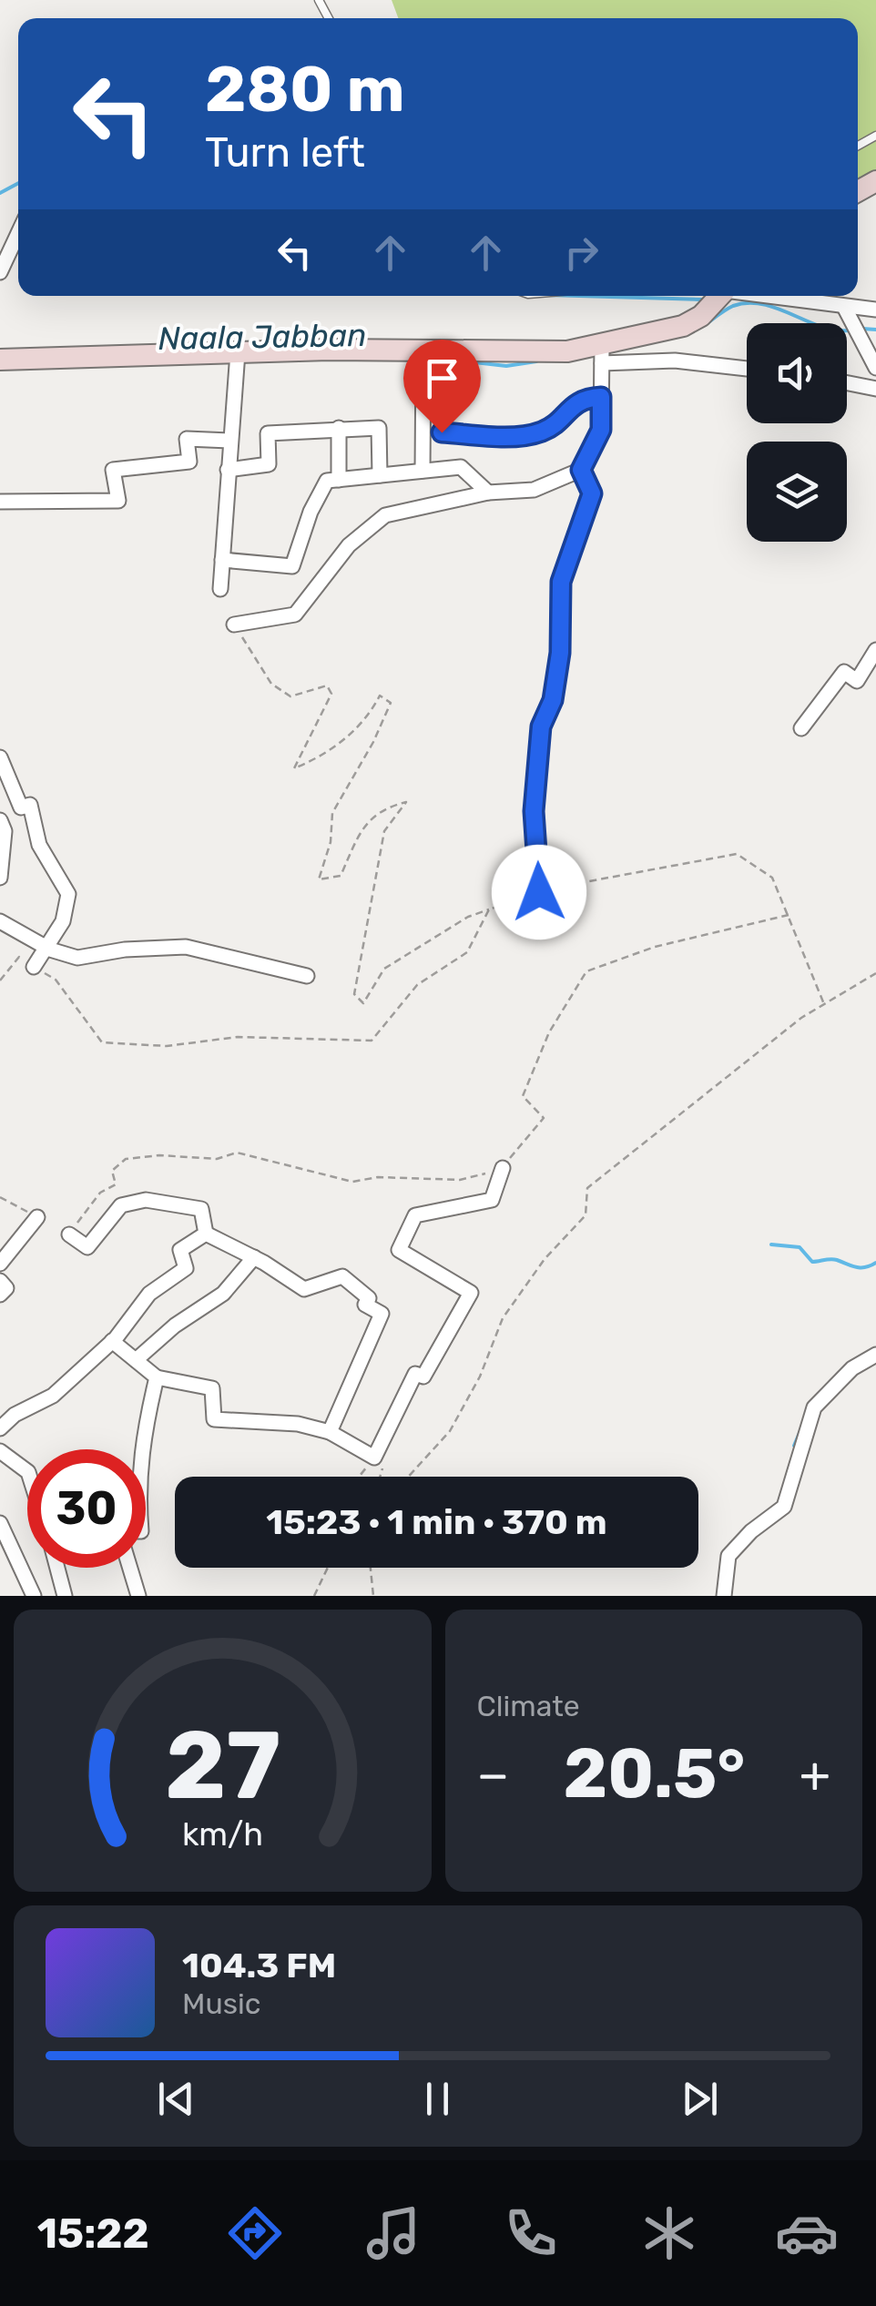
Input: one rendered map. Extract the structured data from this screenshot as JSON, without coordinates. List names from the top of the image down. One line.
{"water":["Naala Jabban"],"page":{"turn":["280 m","Turn left"],"limit":"30","trip":"15:23 · 1 min · 370 m","tile":"Climate","heat":["−","20.5°","+"],"song":["104.3 FM","Music"],"tabs":"15:22","gauge":["27","km/h"]}}
